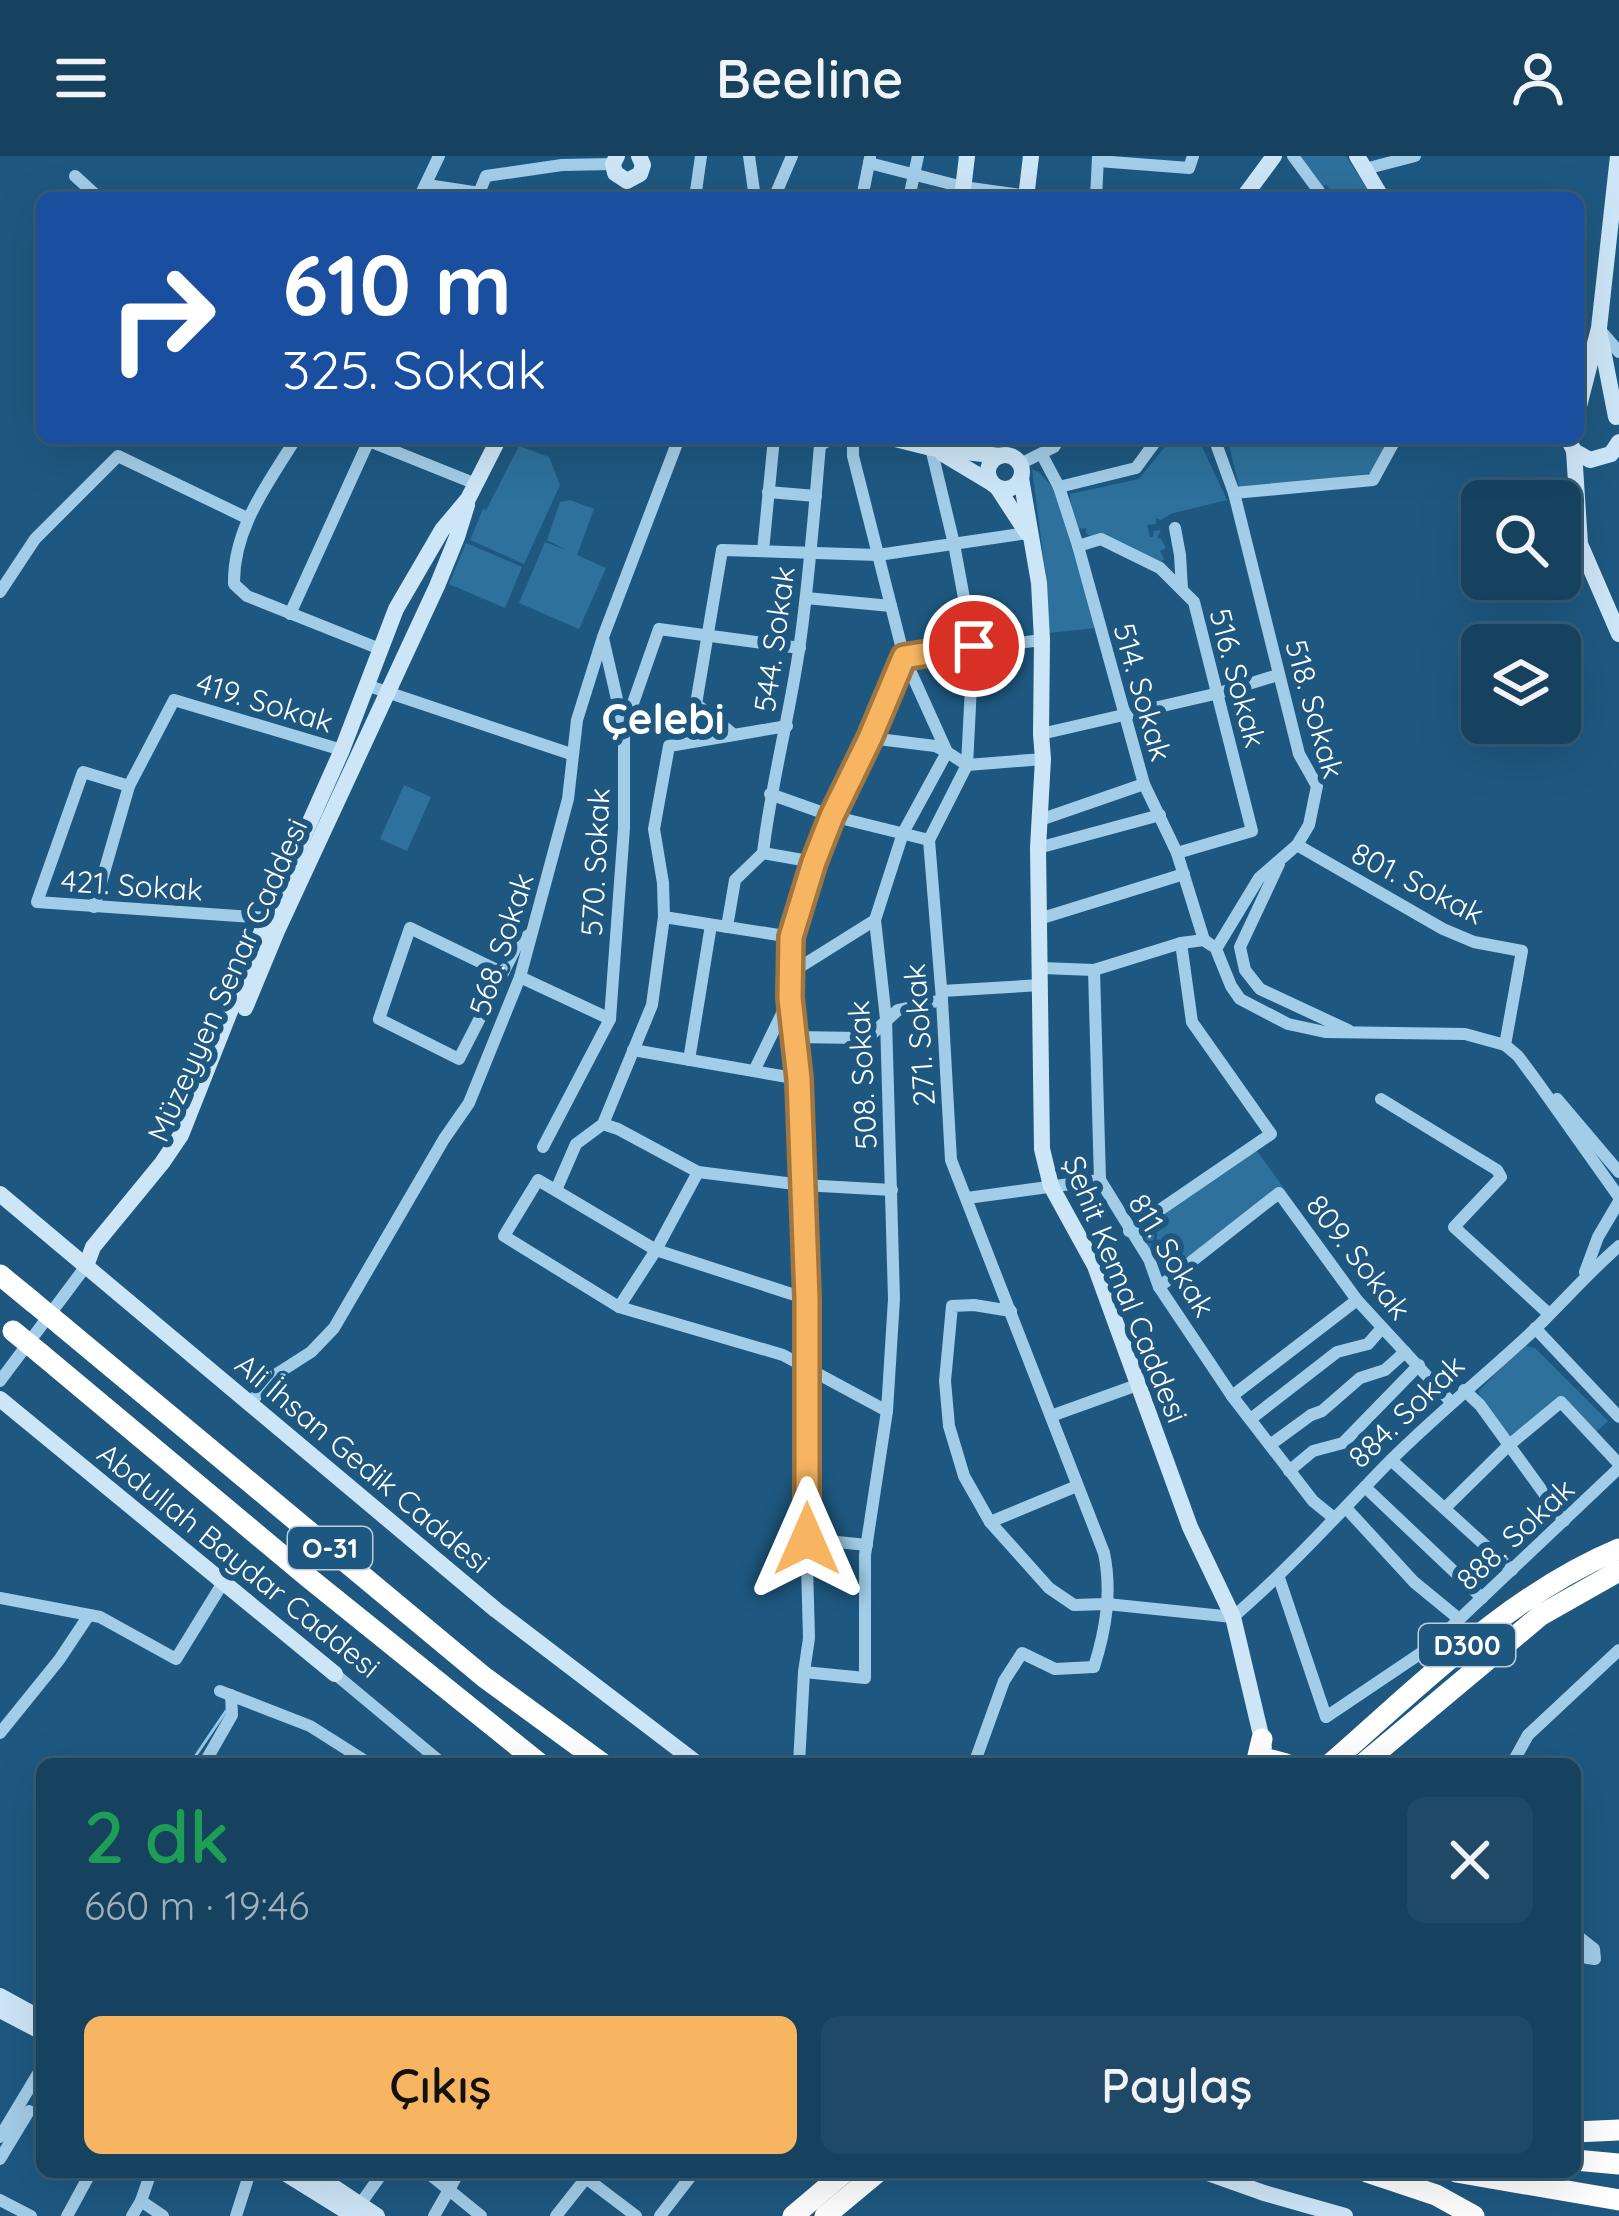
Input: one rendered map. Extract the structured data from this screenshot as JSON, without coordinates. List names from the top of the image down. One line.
{"streets":{"highway":["O-31","D300"],"main road":["Müzeyyen Senar Caddesi","Şehit Kemal Caddesi","Ali İhsan Gedik Caddesi","Abdullah Baydar Caddesi"],"street":["544. Sokak","516. Sokak","514. Sokak","419. Sokak","518. Sokak","570. Sokak","801. Sokak","421. Sokak","568. Sokak","271. Sokak","508. Sokak","811. Sokak","809. Sokak","884. Sokak","888. Sokak"]},"crossings":[["516. Sokak","514. Sokak"],["514. Sokak","518. Sokak"],["419. Sokak","421. Sokak"],["419. Sokak","Müzeyyen Senar Caddesi"],["518. Sokak","801. Sokak"],["570. Sokak","568. Sokak"],["421. Sokak","Müzeyyen Senar Caddesi"],["568. Sokak","Ali İhsan Gedik Caddesi"],["Müzeyyen Senar Caddesi","Ali İhsan Gedik Caddesi"],["811. Sokak","809. Sokak"],["811. Sokak","884. Sokak"],["809. Sokak","884. Sokak"],["Şehit Kemal Caddesi","884. Sokak"],["884. Sokak","888. Sokak"]],"districts":["Çelebi"],"page":{"header":"Beeline","turn":["610 m","325. Sokak"],"heading":["2 dk","660 m · 19:46"],"buttons":["Çıkış","Paylaş"]}}
